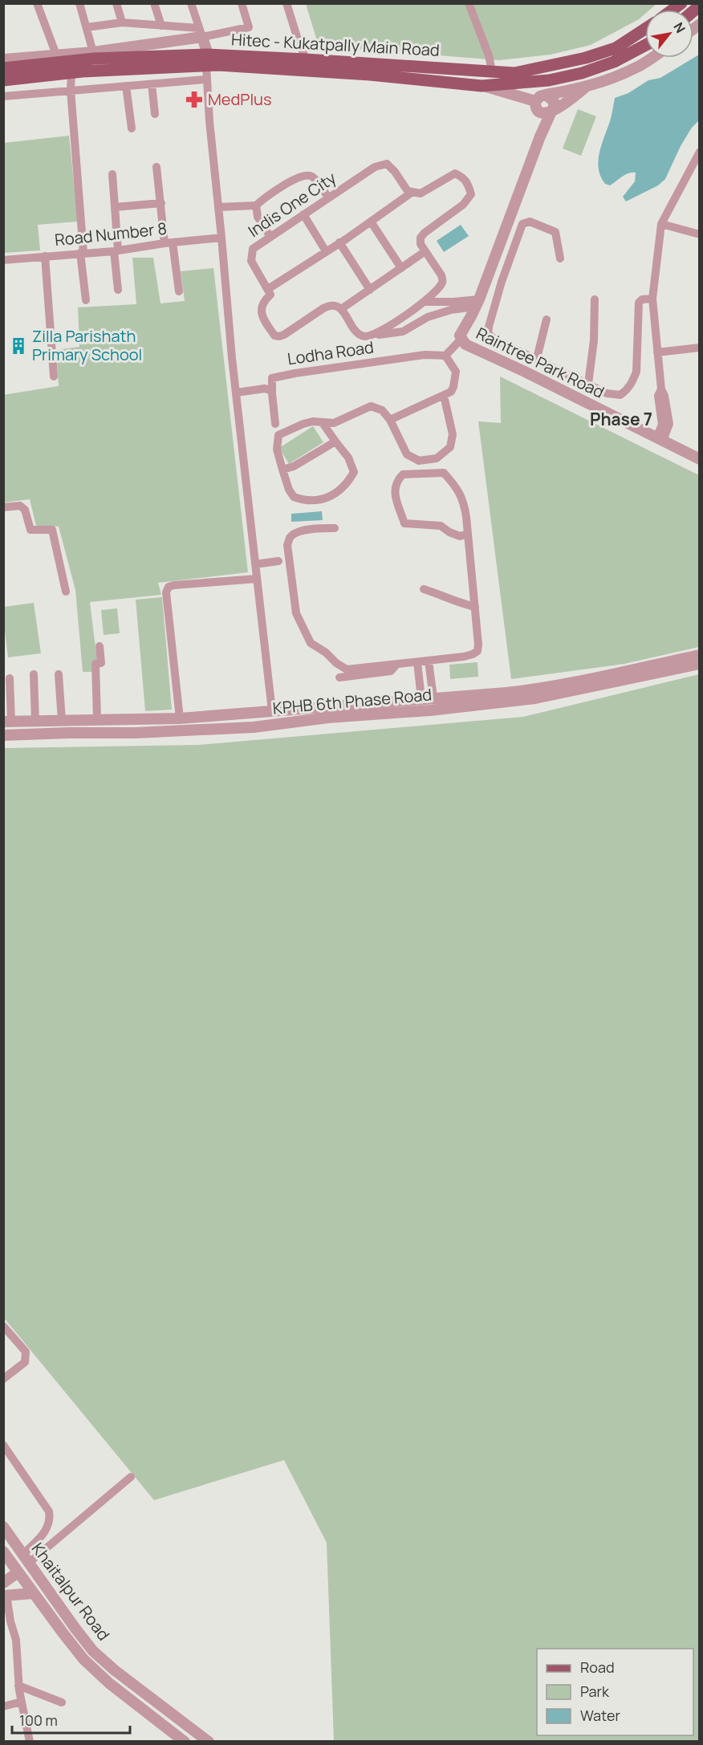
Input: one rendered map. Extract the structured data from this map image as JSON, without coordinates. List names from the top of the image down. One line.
{"streets":{"main road":["Hitec - Kukatpally Main Road"],"street":["Indis One City","Road Number 8","Lodha Road","Raintree Park Road","KPHB 6th Phase Road","Khaitalpur Road"]},"districts":["Phase 7"],"places":{"pharmacy":["MedPlus"],"building":["Zilla Parishath Primary School"]},"legend":["Road","Park","Water"],"scale_bar":"100 m","north":"top right"}
